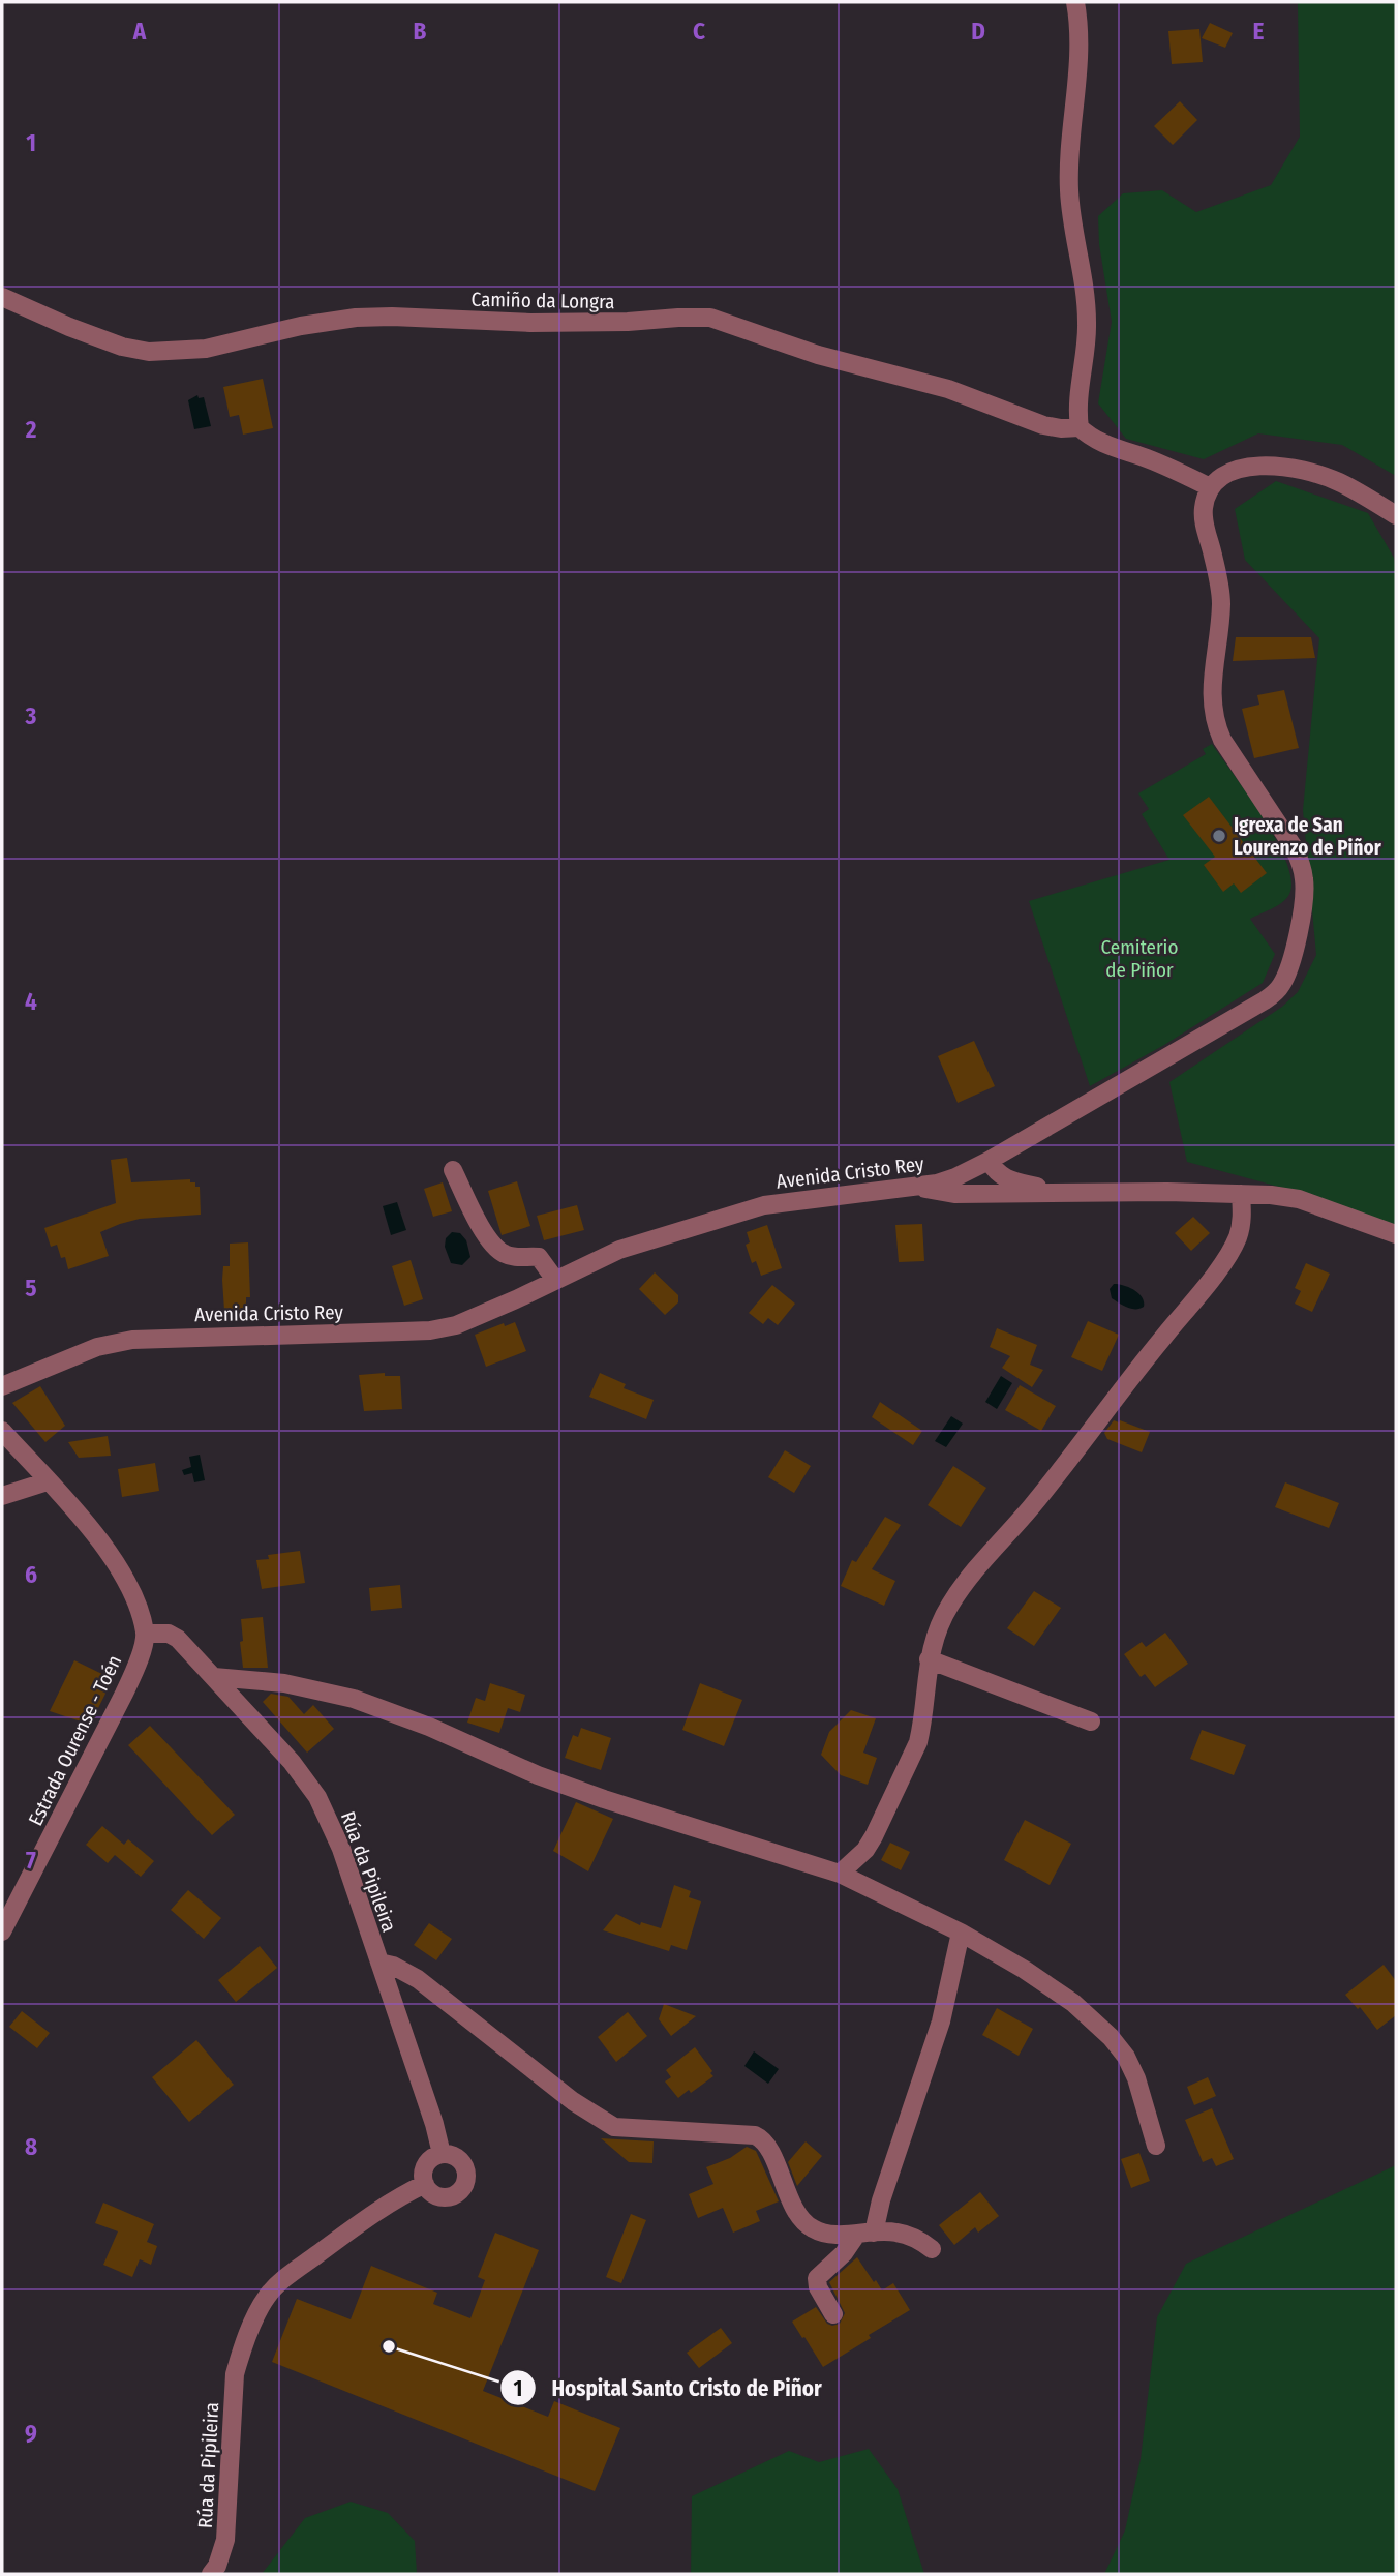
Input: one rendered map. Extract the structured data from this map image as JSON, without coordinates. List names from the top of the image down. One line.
{"streets":{"street":["Camiño da Longra","Avenida Cristo Rey","Estrada Ourense - Toén","Rúa da Pipileira"]},"crossings":[["Estrada Ourense - Toén","Rúa da Pipileira"]],"parks":["Cemiterio de Piñor"],"places":["Igrexa de San Lourenzo de Piñor","Hospital Santo Cristo de Piñor"],"grid":{"columns":["A","B","C","D","E"],"rows":["1","2","3","4","5","6","7","8","9"]}}
